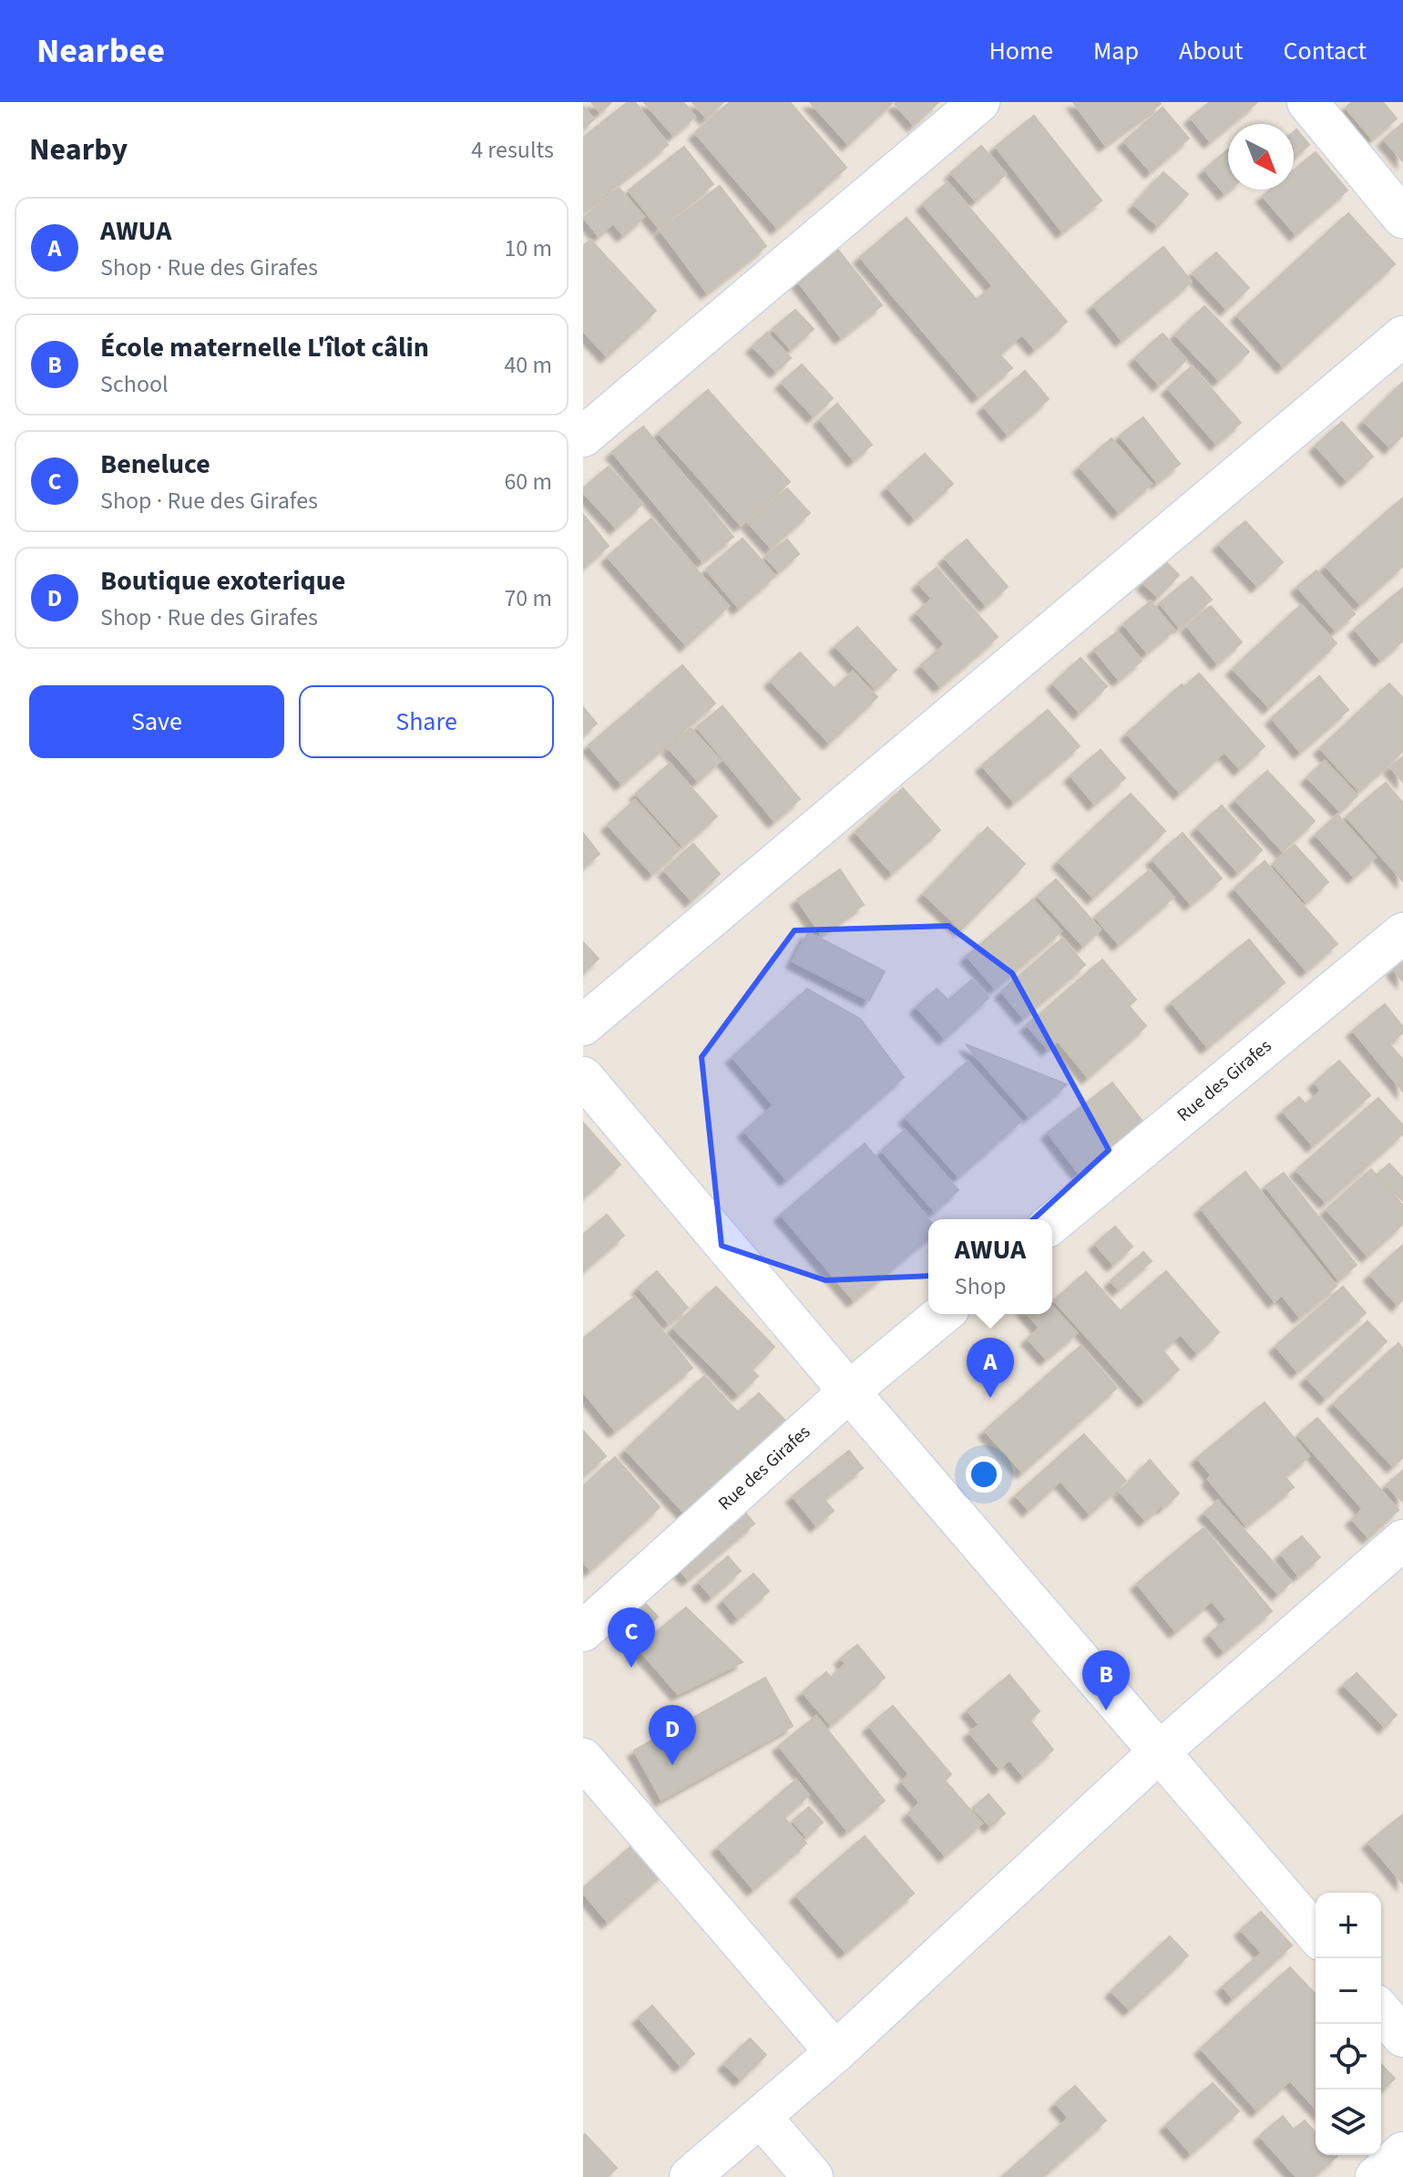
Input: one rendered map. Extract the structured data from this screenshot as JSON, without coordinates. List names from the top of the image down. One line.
{"streets":{"street":["Rue des Girafes"]},"north":"bottom right","page":{"header":"Nearbee","nav":["Home","Map","About","Contact"],"heading":["Nearby","4 results"],"list":[{"mark":"A","name":"AWUA","note":"Shop · Rue des Girafes","value":"10 m"},{"mark":"B","name":"École maternelle L'îlot câlin","note":"School","value":"40 m"},{"mark":"C","name":"Beneluce","note":"Shop · Rue des Girafes","value":"60 m"},{"mark":"D","name":"Boutique exoterique","note":"Shop · Rue des Girafes","value":"70 m"}],"buttons":["Save","Share"],"popup":["AWUA","Shop"],"pins":["A","C","B","D"],"map_buttons":["+","−"]}}
